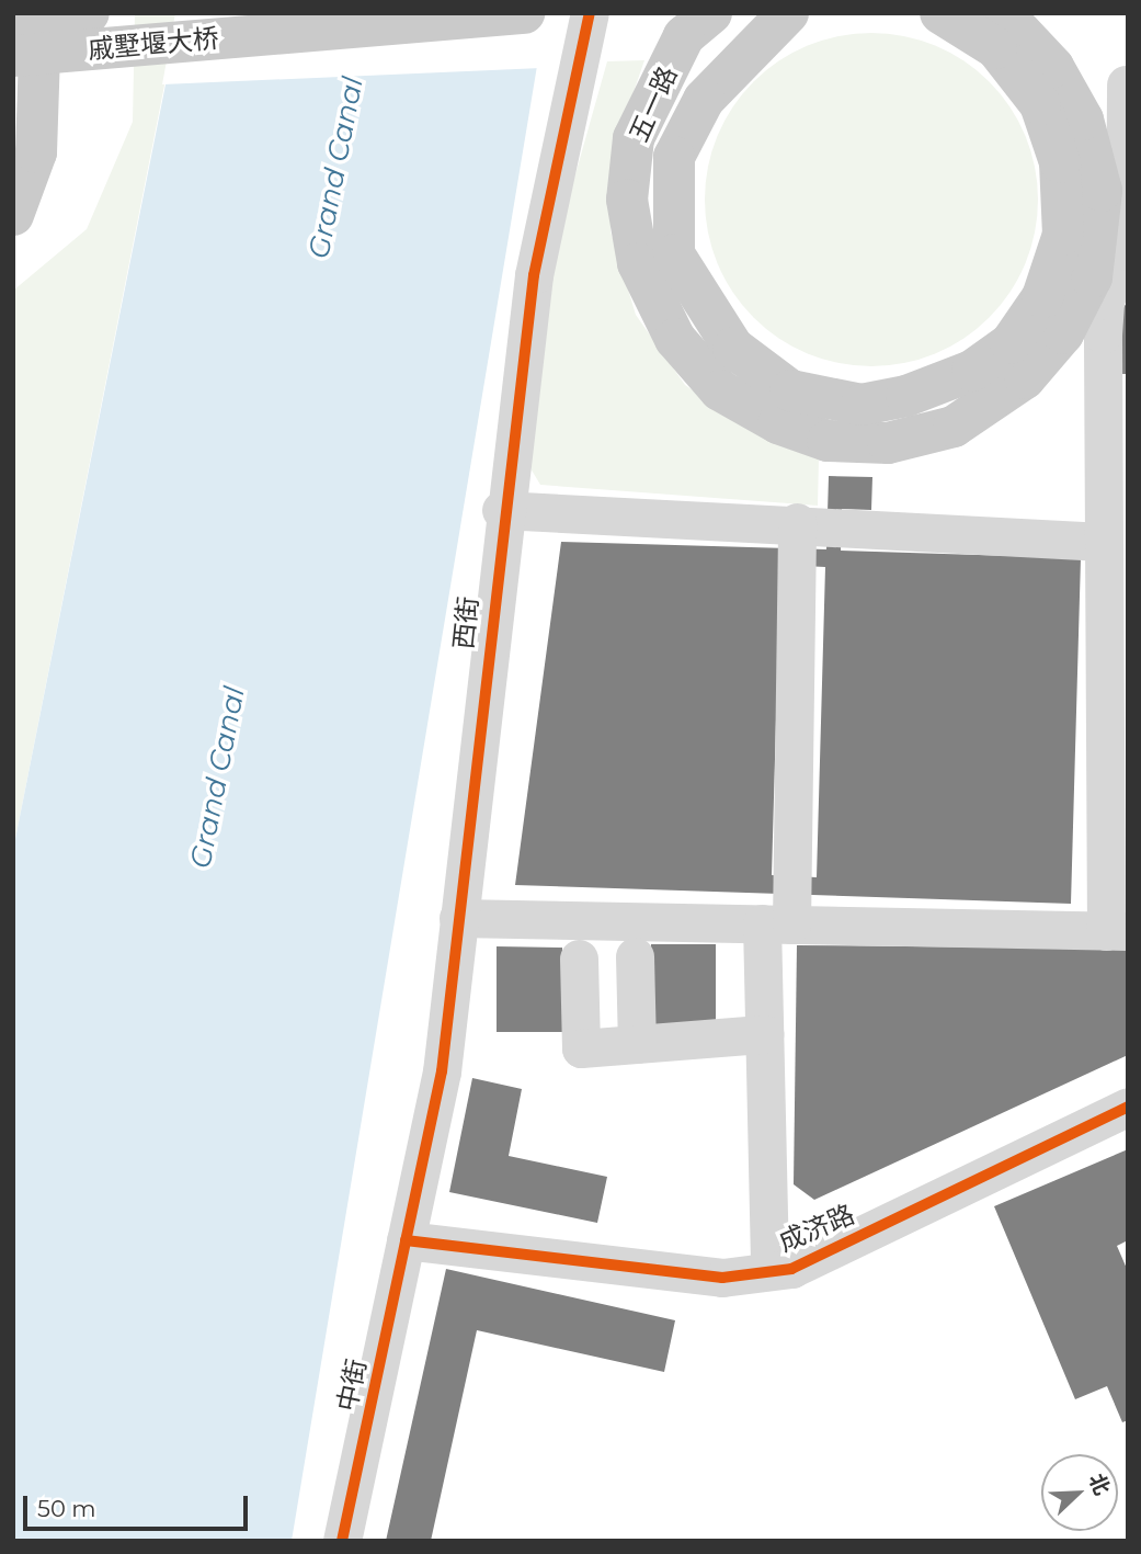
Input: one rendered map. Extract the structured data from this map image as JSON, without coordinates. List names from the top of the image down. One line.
{"streets":{"main road":["戚墅堰大桥","五一路"],"street":["西街","成济路","中街"]},"crossings":[["西街","成济路"],["西街","中街"],["成济路","中街"]],"water":["Grand Canal"],"scale_bar":"50 m","north":"top right"}
